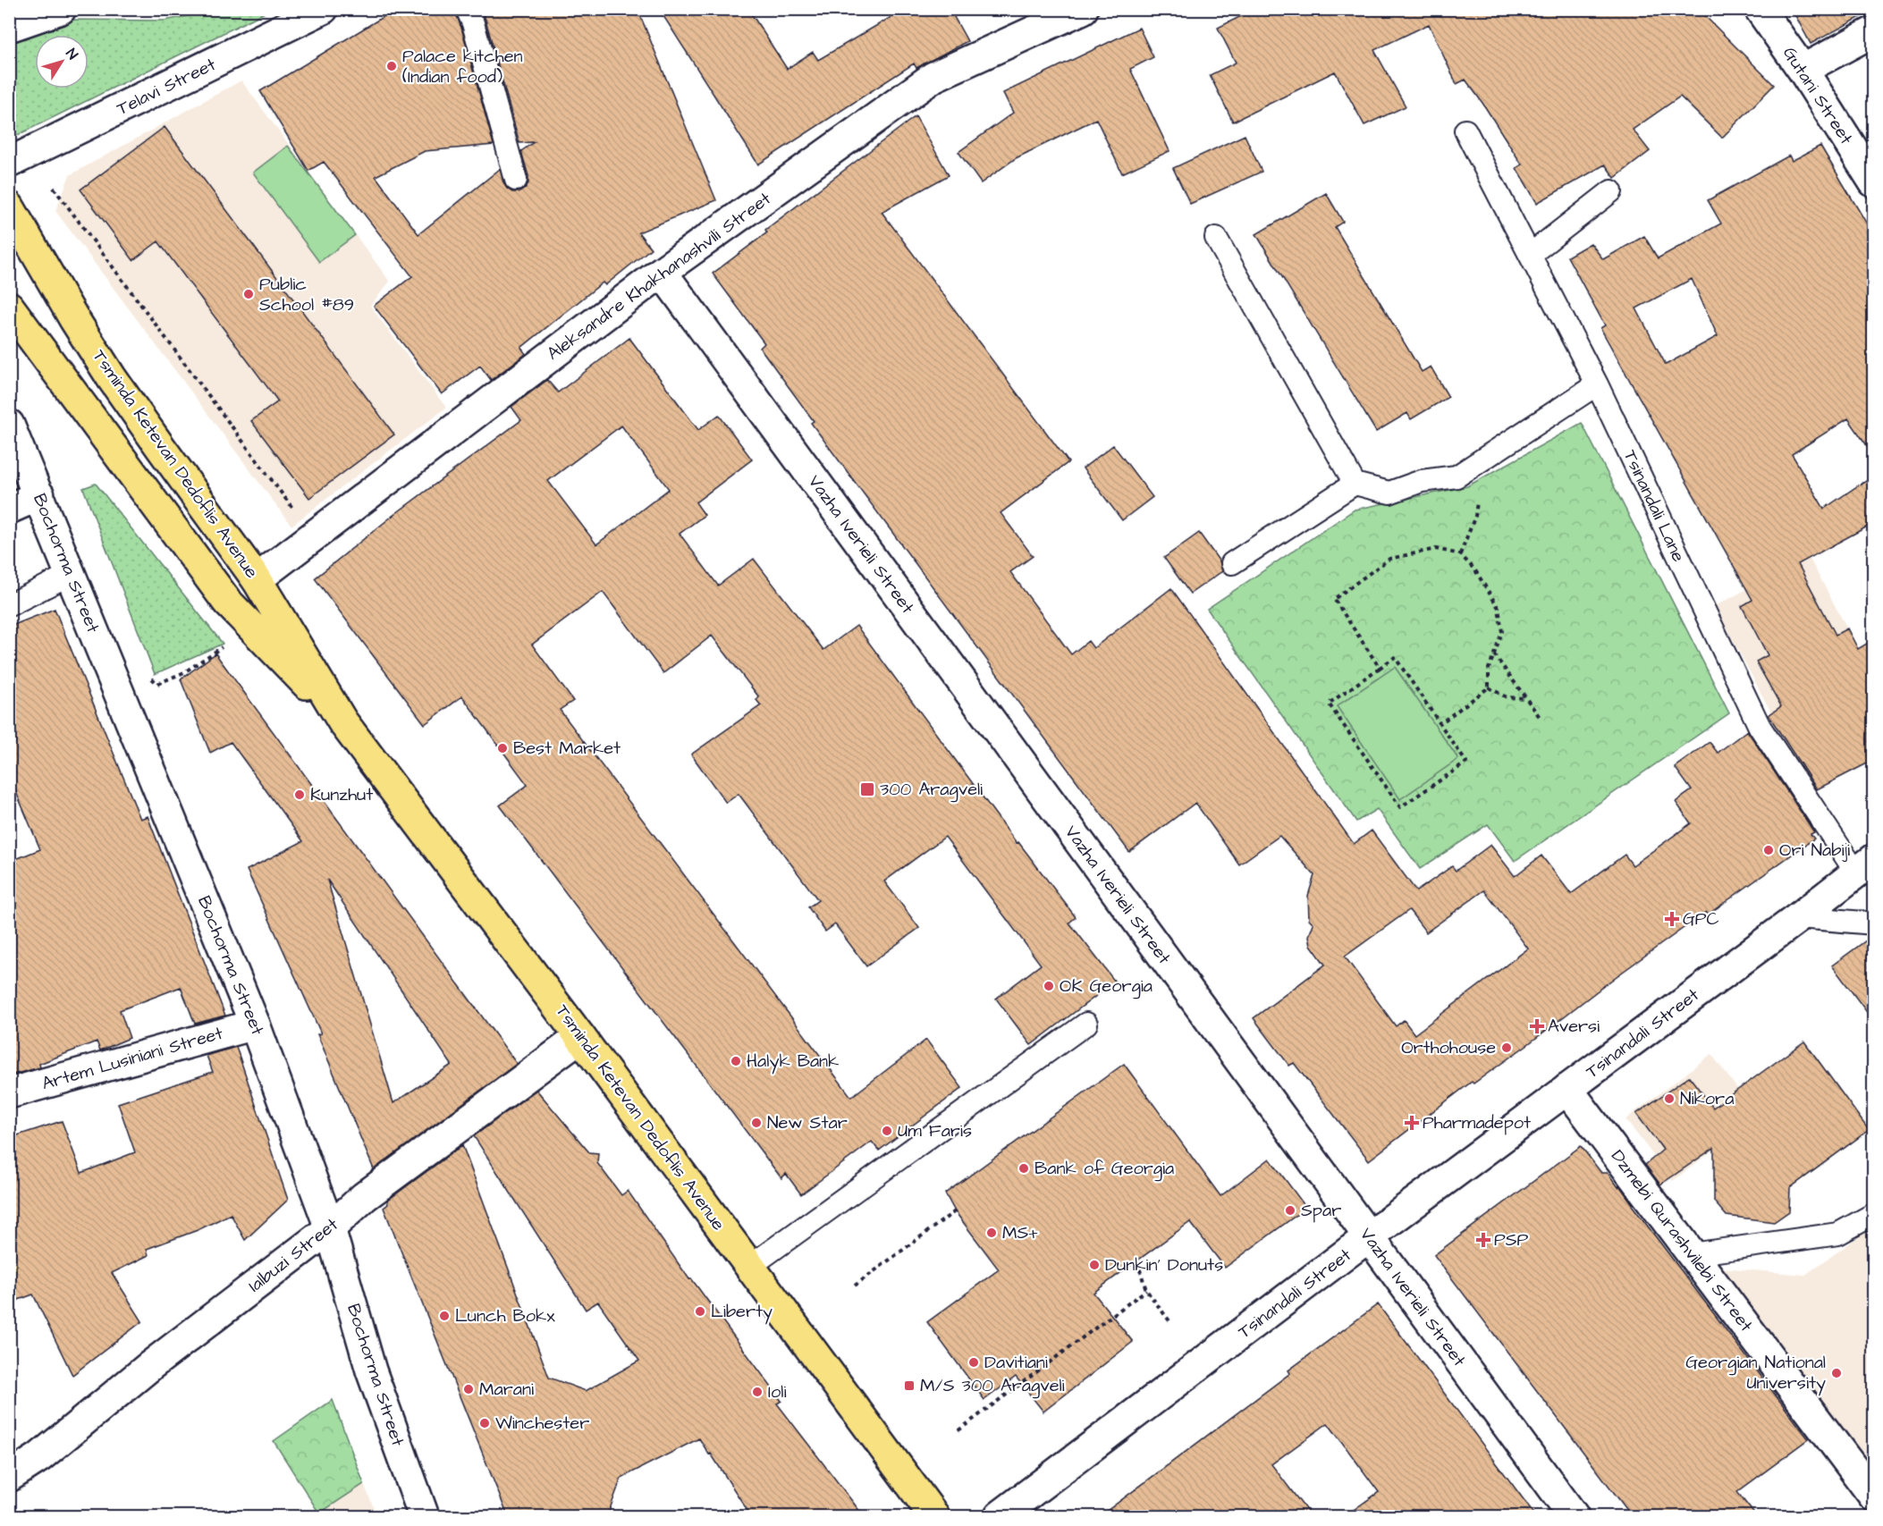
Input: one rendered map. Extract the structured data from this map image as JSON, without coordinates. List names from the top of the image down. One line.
{"streets":{"main road":["Tsminda Ketevan Dedoflis Avenue"],"street":["Telavi Street","Gutani Street","Aleksandre Khakhanashvili Street","Vazha Iverieli Street","Bochorma Street","Tsinandali Street","Artem Lusiniani Street","Dzmebi Qurashvilebi Street","Ialbuzi Street"],"lane":["Tsinandali Lane"]},"crossings":[["Aleksandre Khakhanashvili Street","Tsminda Ketevan Dedoflis Avenue"],["Aleksandre Khakhanashvili Street","Vazha Iverieli Street"],["Tsminda Ketevan Dedoflis Avenue","Ialbuzi Street"],["Tsinandali Lane","Tsinandali Street"],["Vazha Iverieli Street","Tsinandali Street"],["Bochorma Street","Artem Lusiniani Street"],["Bochorma Street","Ialbuzi Street"],["Tsinandali Street","Dzmebi Qurashvilebi Street"]],"places":{"other":["Palace kitchen (Indian food)","Public School #89","Best Market","Kunzhut","Ori Nabiji","OK Georgia","Orthohouse","Halyk Bank","Nikora","New Star","Um Faris","Bank of Georgia","Spar","MS+","Dunkin' Donuts","Liberty","Lunch Bokx","Davitiani","Georgian National University","Marani","Ioli","Winchester"],"transit":["300 Aragveli","M/S 300 Aragveli"],"health":["GPC","Aversi","Pharmadepot","PSP"]},"north":"top right"}
